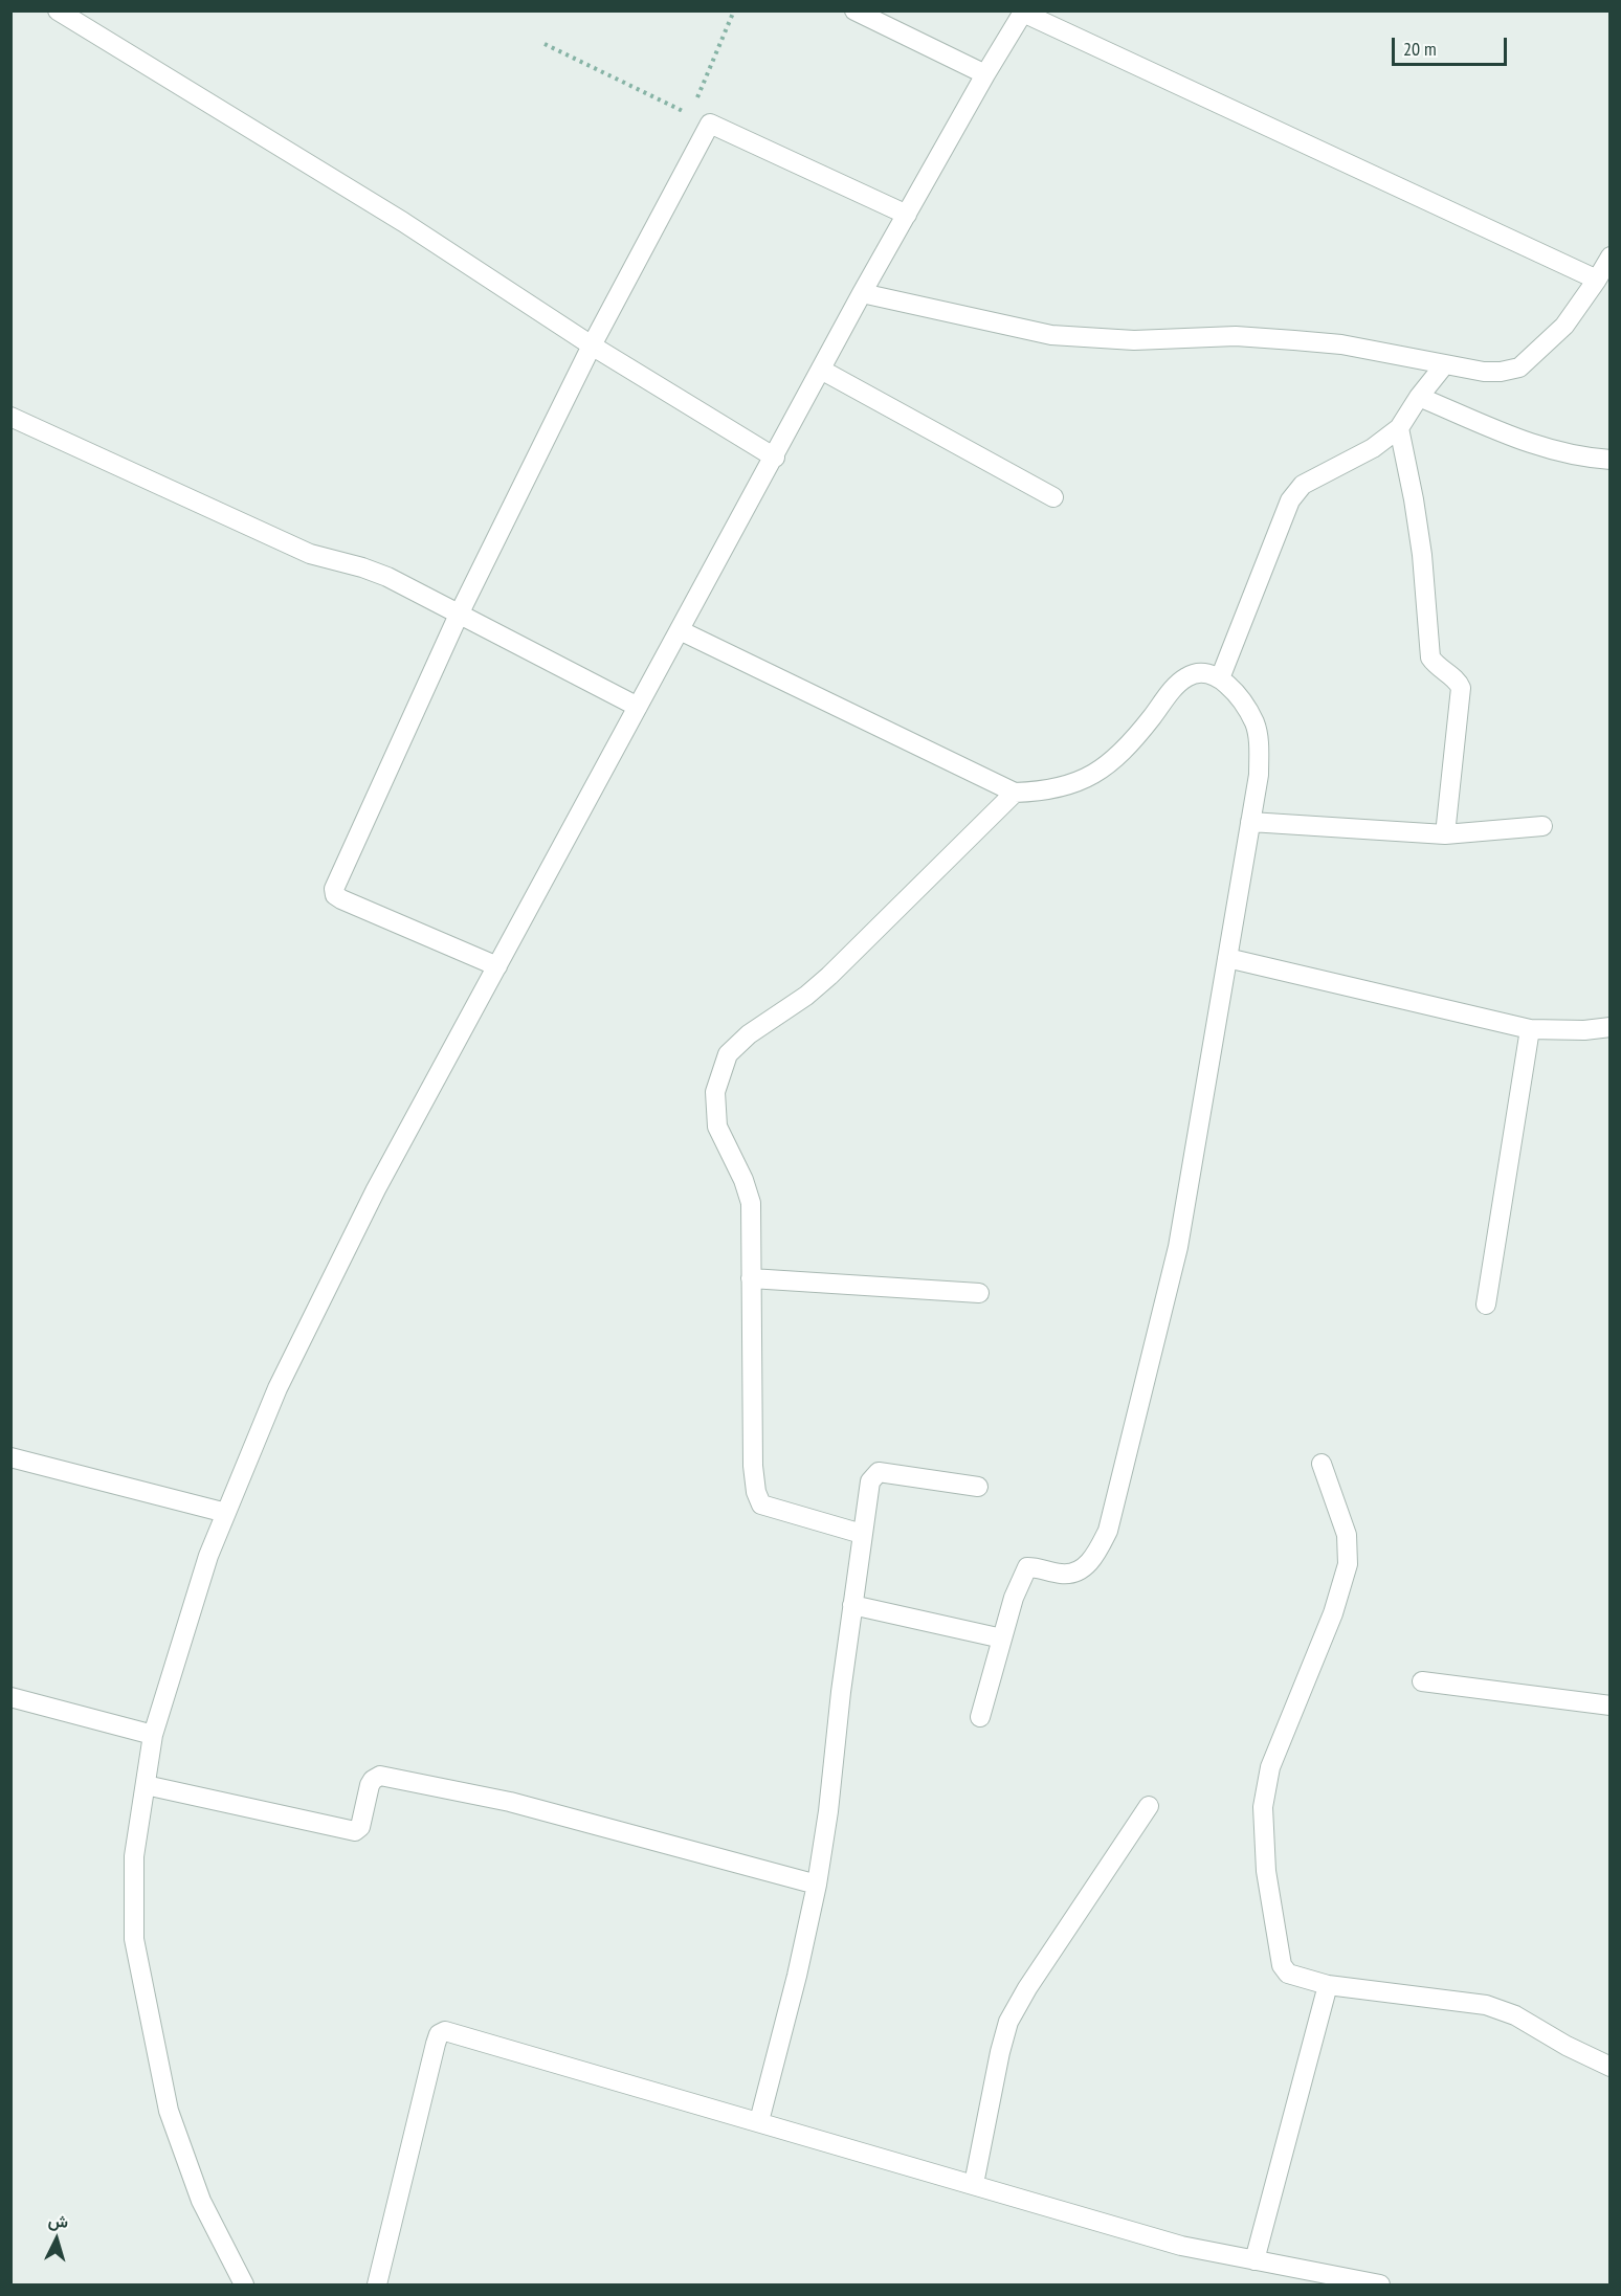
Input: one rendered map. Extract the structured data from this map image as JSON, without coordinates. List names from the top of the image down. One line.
{"scale_bar":"20 m","north":"top"}
